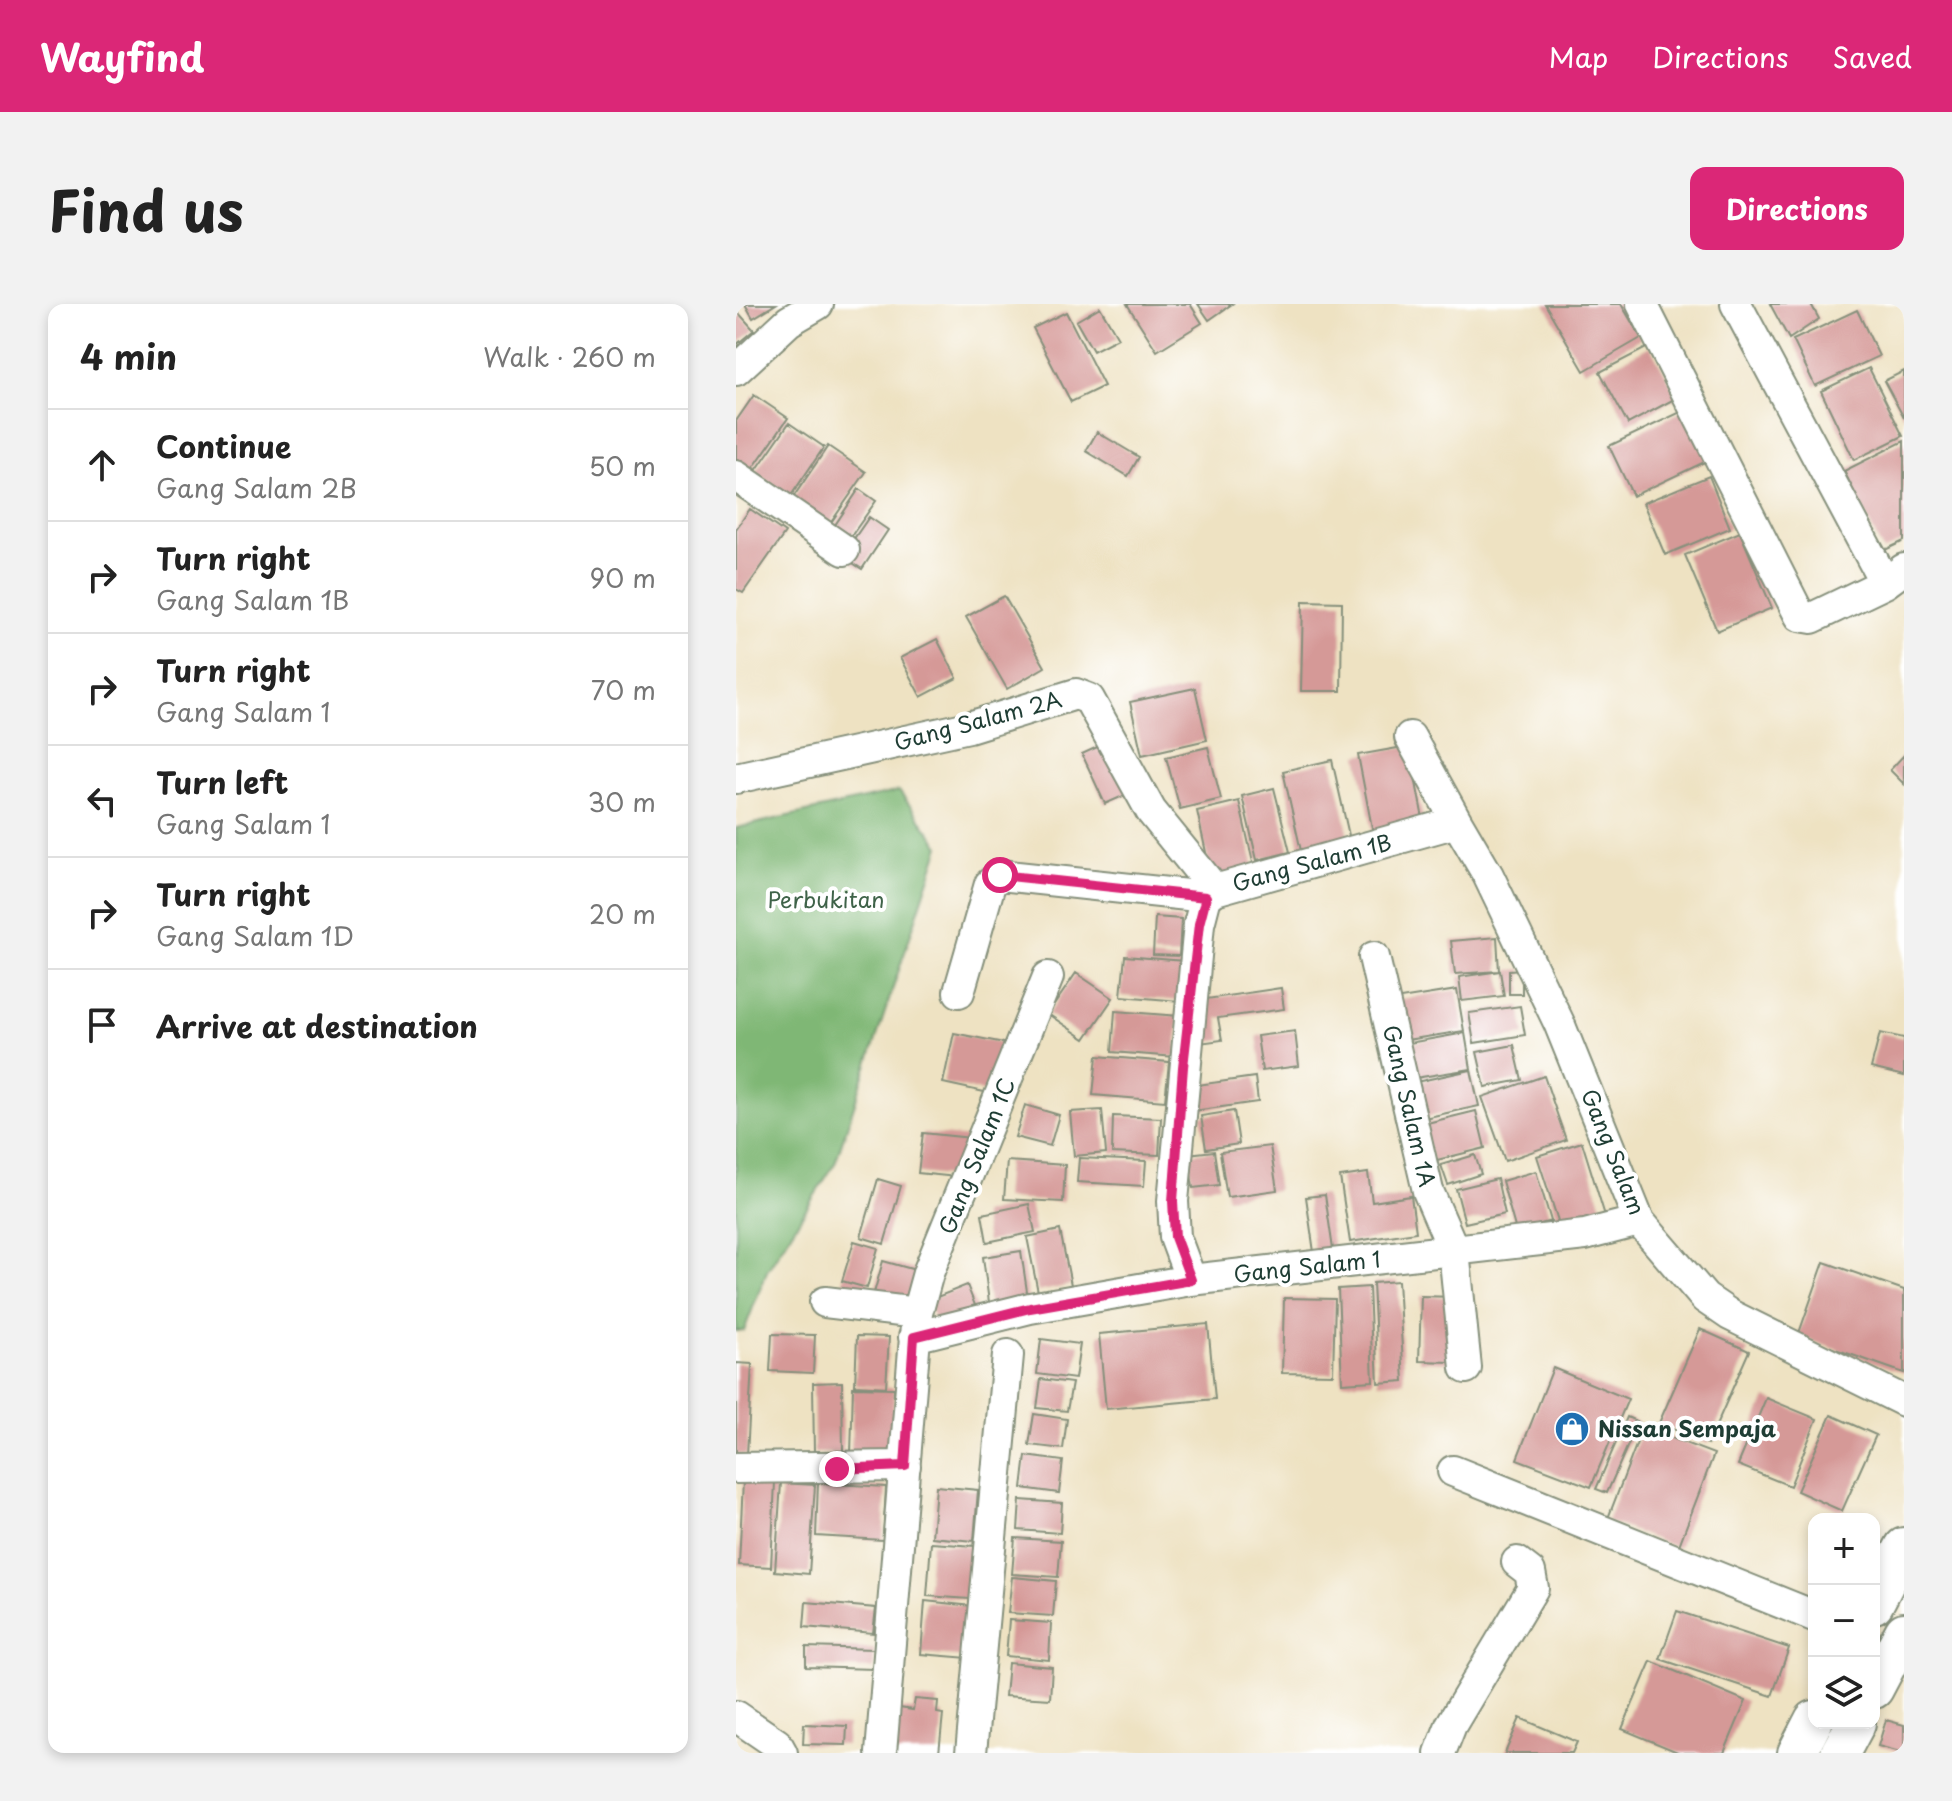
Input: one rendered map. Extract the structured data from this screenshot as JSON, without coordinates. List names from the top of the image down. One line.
{"streets":{"street":["Gang Salam 2A","Gang Salam 1B","Gang Salam 1A","Gang Salam","Gang Salam 1C","Gang Salam 1"]},"crossings":[["Gang Salam 2A","Gang Salam 1B"],["Gang Salam 1B","Gang Salam"],["Gang Salam 1B","Gang Salam 1"],["Gang Salam 1A","Gang Salam 1"],["Gang Salam","Gang Salam 1"],["Gang Salam 1C","Gang Salam 1"]],"parks":["Perbukitan"],"places":{"shop":["Nissan Sempaja"]},"page":{"header":"Wayfind","nav":["Map","Directions","Saved"],"title":"Find us","buttons":"Directions","heading":["4 min","Walk · 260 m"],"list":[["Continue","Gang Salam 2B","50 m"],["Turn right","Gang Salam 1B","90 m"],["Turn right","Gang Salam 1","70 m"],["Turn left","Gang Salam 1","30 m"],["Turn right","Gang Salam 1D","20 m"],"Arrive at destination"],"map_buttons":["+","−"]}}
